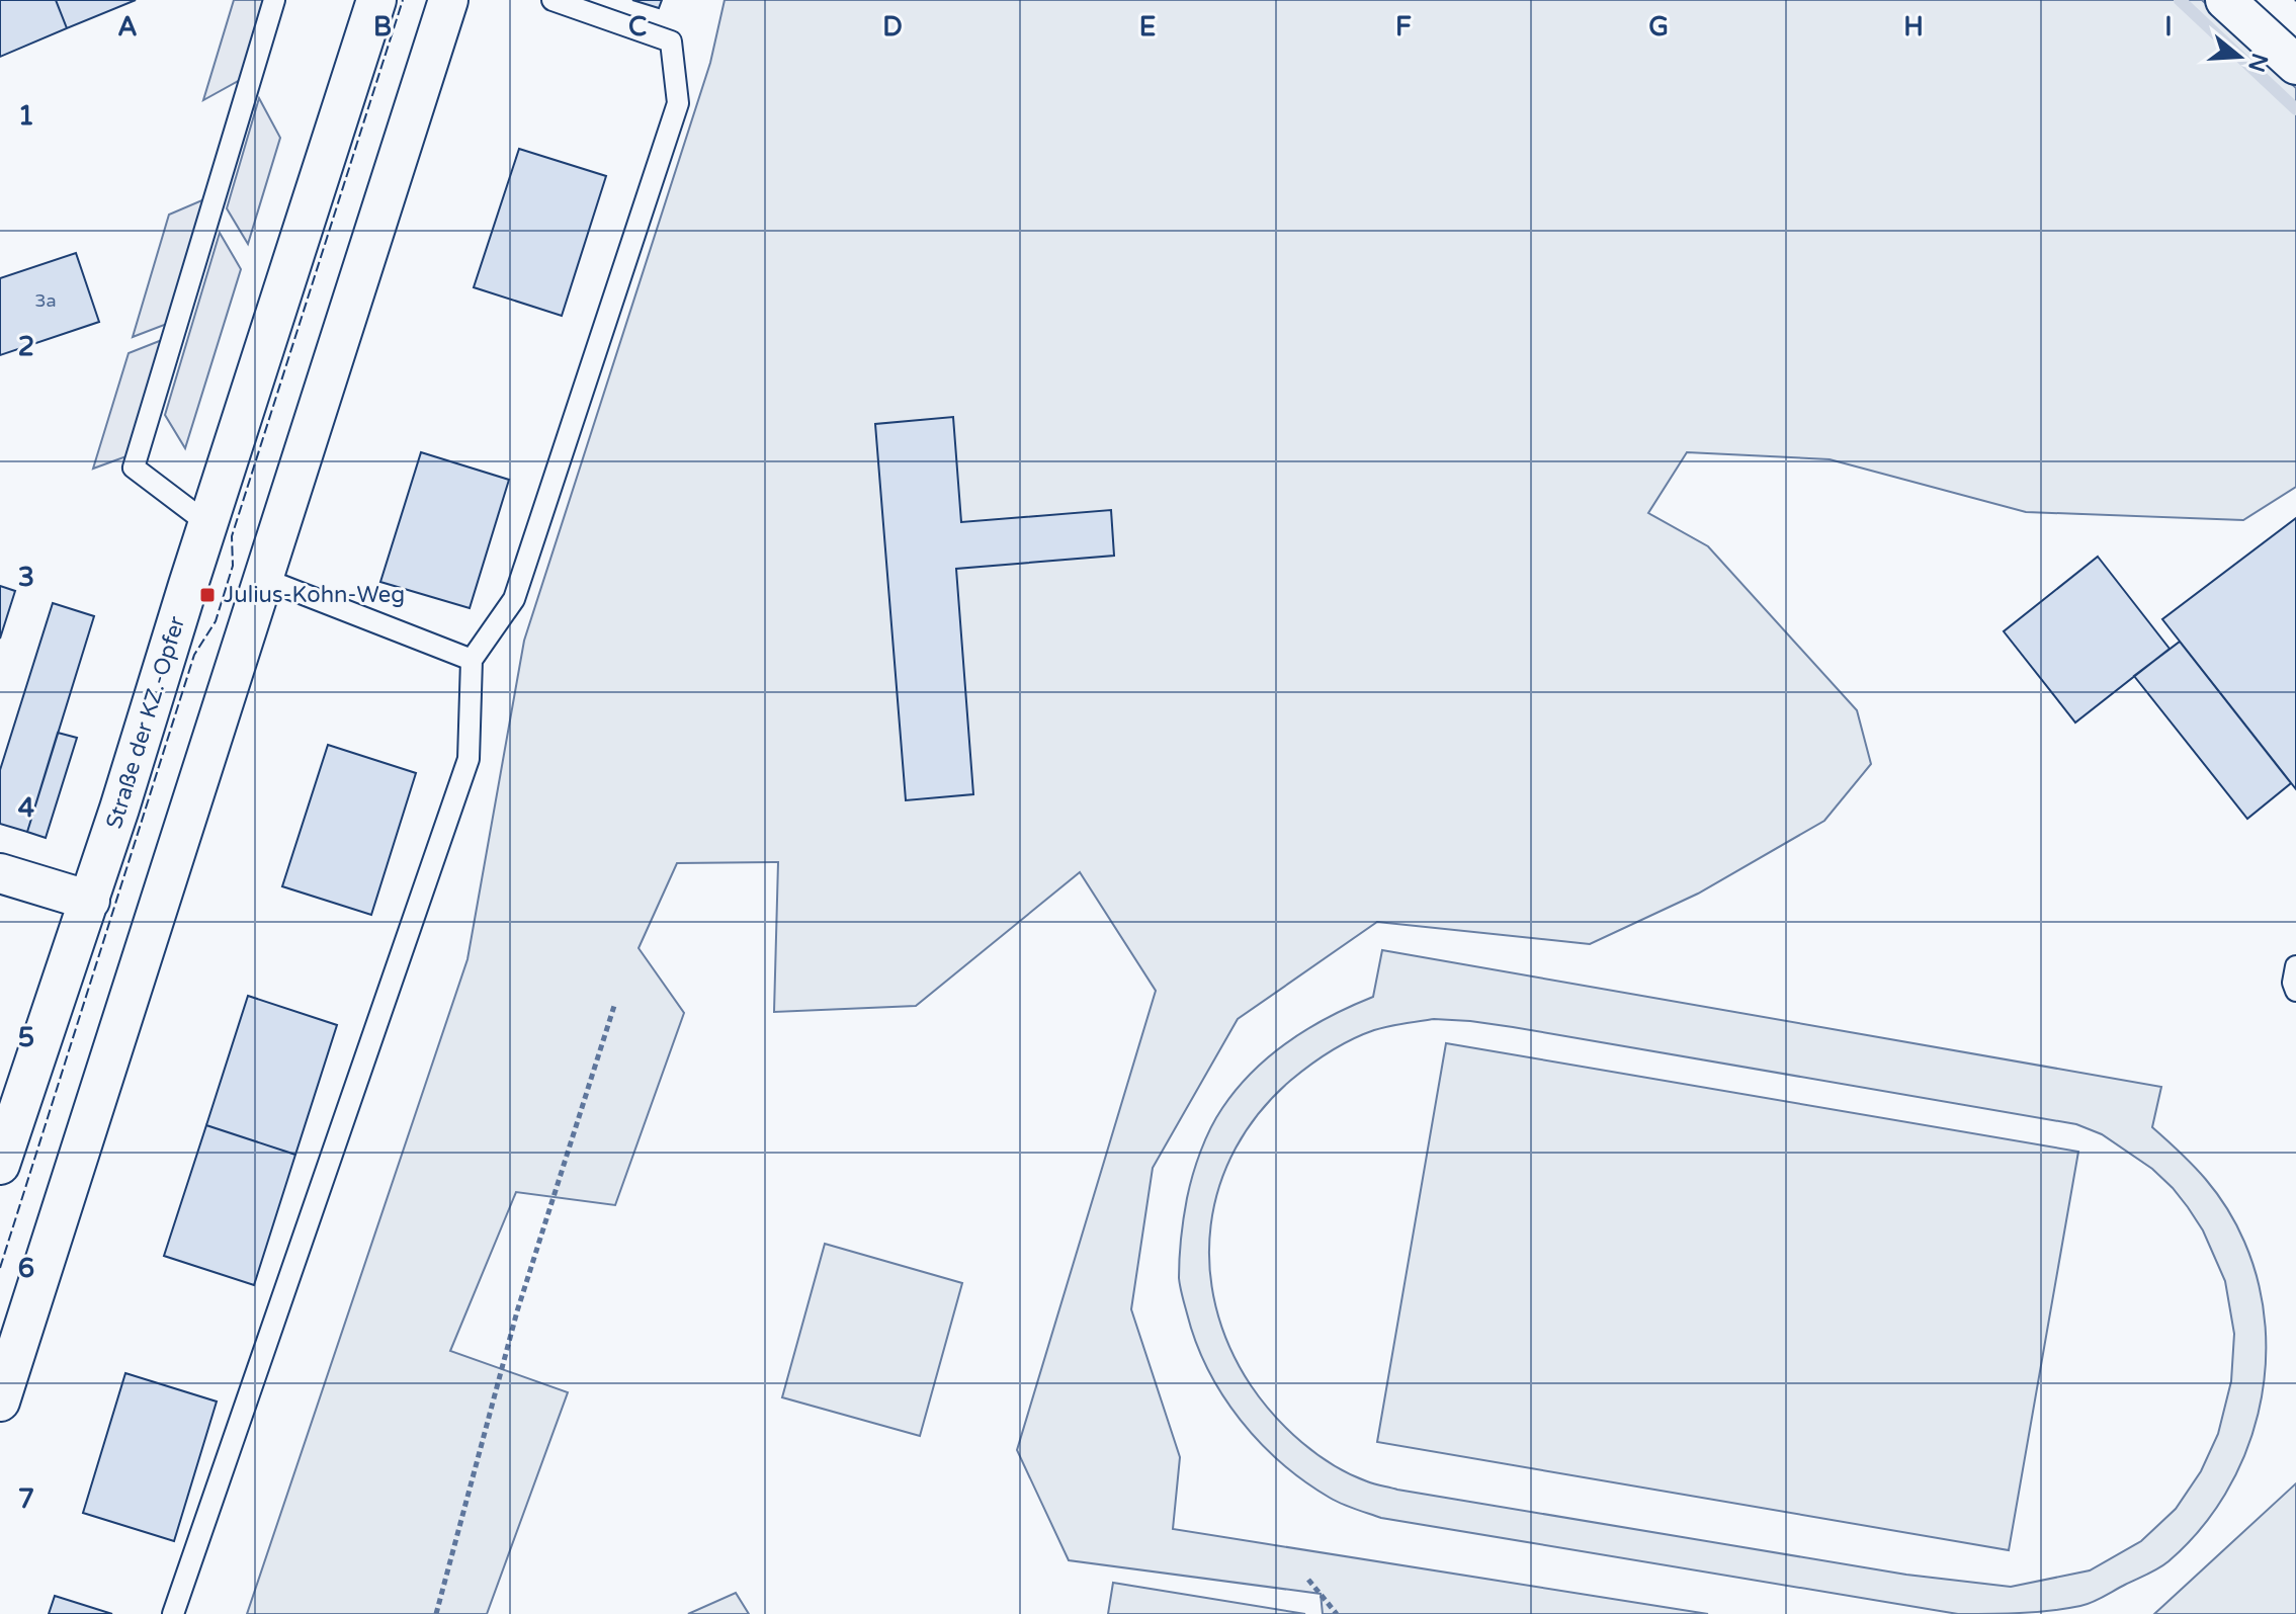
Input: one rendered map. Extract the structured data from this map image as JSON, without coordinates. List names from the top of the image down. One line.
{"streets":{"street":["Straße der KZ.-Opfer"]},"places":{"transit":["Julius-Kohn-Weg"]},"house_numbers":["3a"],"north":"right","grid":{"columns":["A","B","C","D","E","F","G","H","I"],"rows":["1","2","3","4","5","6","7"]}}
